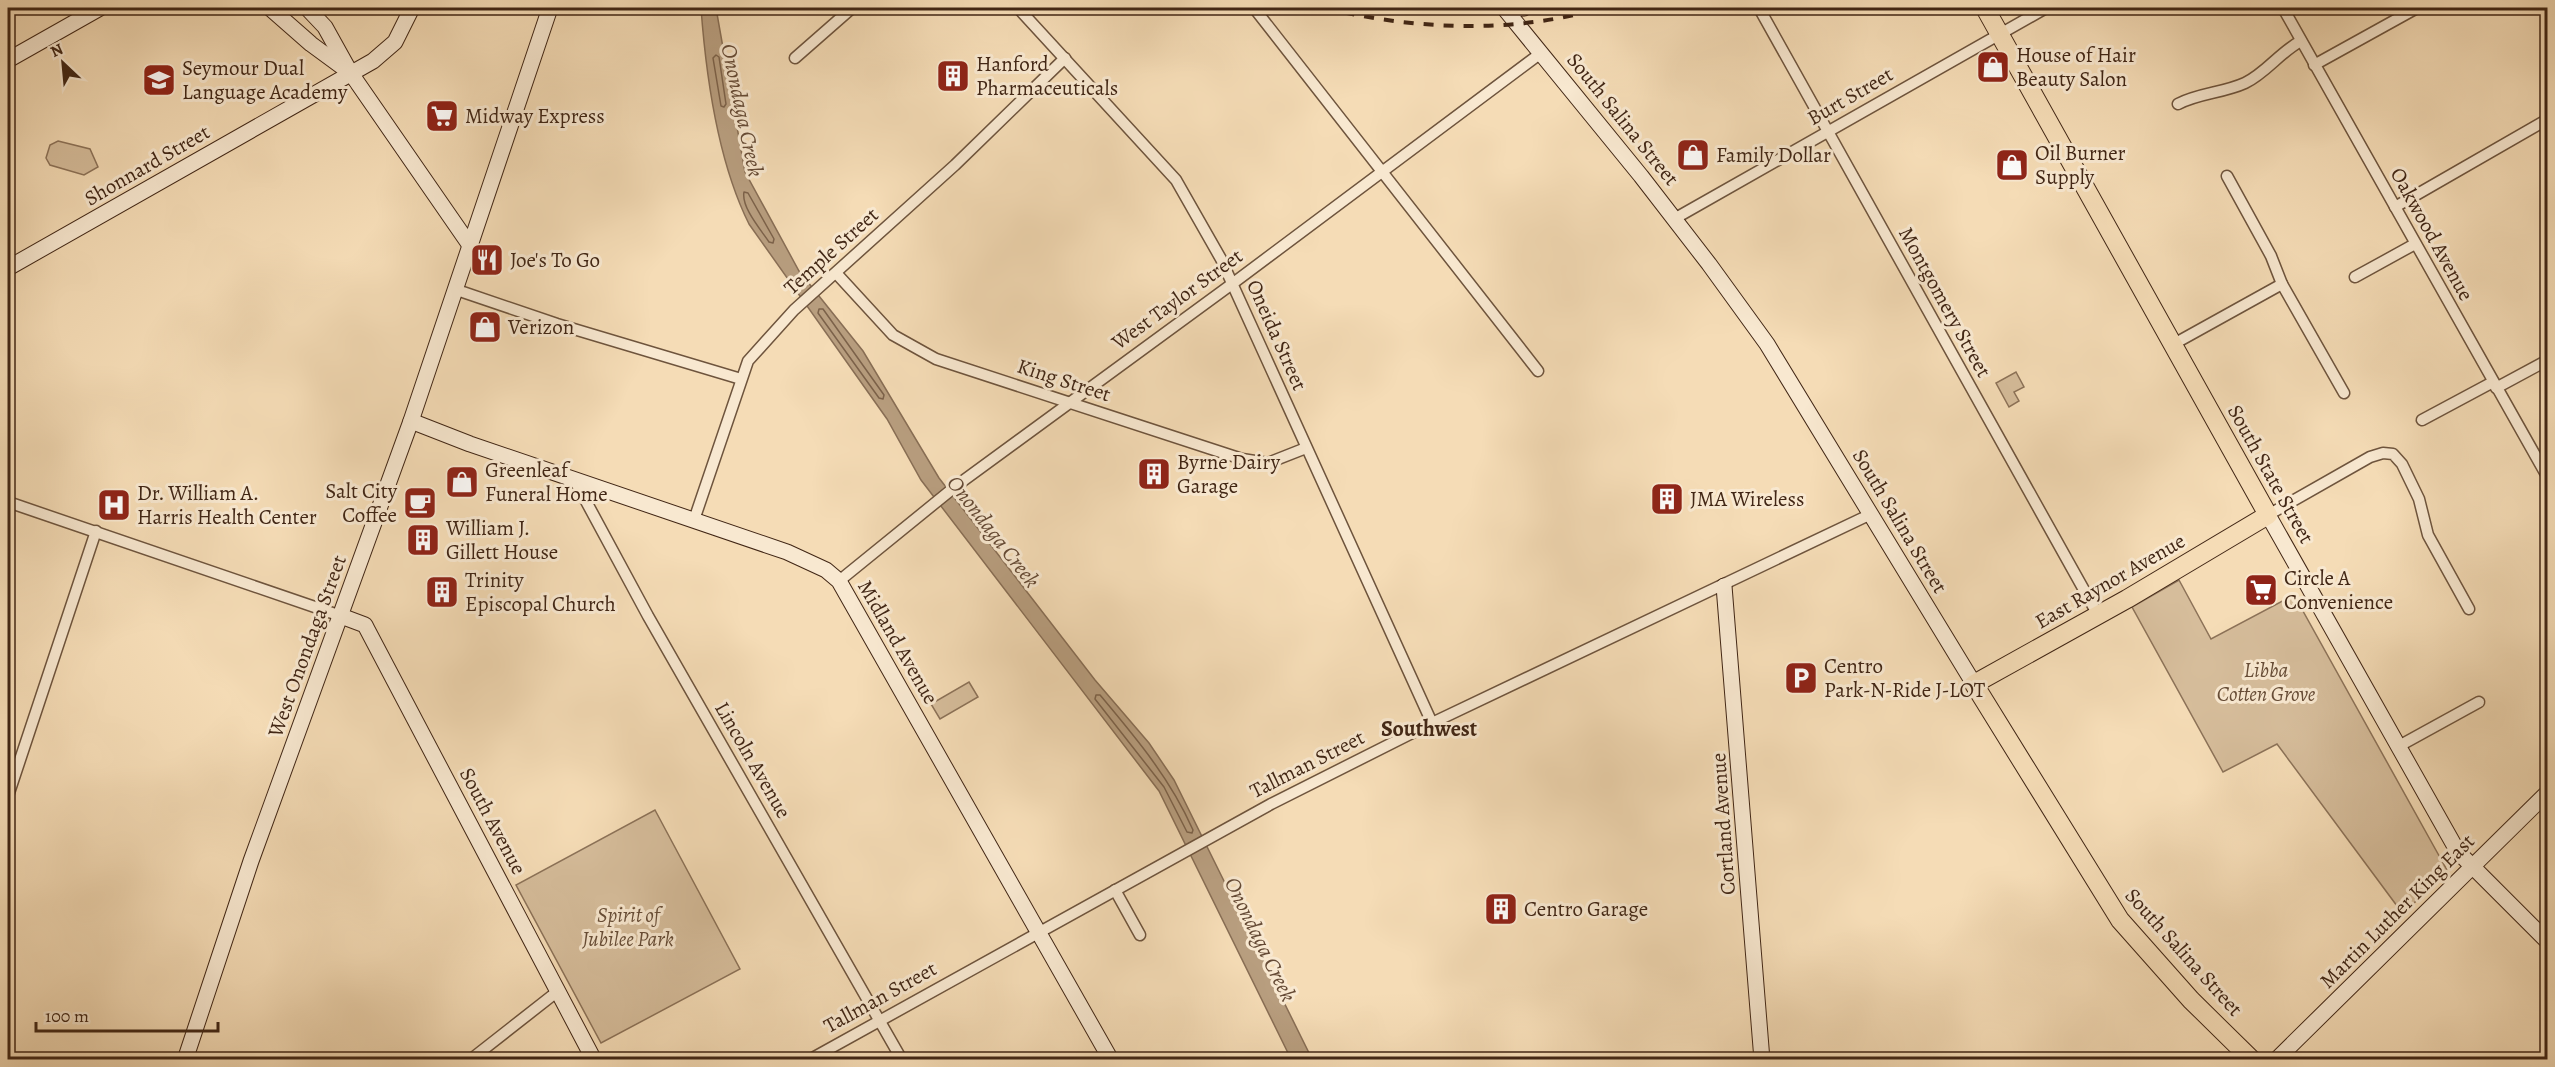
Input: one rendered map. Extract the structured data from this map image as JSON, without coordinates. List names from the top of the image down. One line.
{"streets":{"main road":["South Salina Street","South State Street","East Raynor Avenue"],"street":["Burt Street","Shonnard Street","Oakwood Avenue","Temple Street","West Taylor Street","Montgomery Street","Oneida Street","King Street","Midland Avenue","West Onondaga Street","Lincoln Avenue","Tallman Street","South Avenue","Cortland Avenue","Martin Luther King East"]},"crossings":[["Burt Street","South Salina Street"],["Burt Street","Montgomery Street"],["Burt Street","South State Street"],["South Salina Street","West Taylor Street"],["South Salina Street","East Raynor Avenue"],["South Salina Street","Tallman Street"],["Temple Street","Oneida Street"],["Temple Street","King Street"],["Temple Street","Midland Avenue"],["West Taylor Street","Oneida Street"],["West Taylor Street","King Street"],["West Taylor Street","Midland Avenue"],["Montgomery Street","East Raynor Avenue"],["Oneida Street","King Street"],["Oneida Street","Tallman Street"],["South State Street","East Raynor Avenue"],["South State Street","Martin Luther King East"],["Midland Avenue","West Onondaga Street"],["Midland Avenue","Lincoln Avenue"],["Midland Avenue","Tallman Street"],["West Onondaga Street","South Avenue"],["Lincoln Avenue","Tallman Street"],["Tallman Street","Cortland Avenue"]],"districts":["Southwest"],"water":["Onondaga Creek"],"parks":["Libba Cotten Grove","Spirit of Jubilee Park"],"places":{"shop":["House of Hair Beauty Salon","Family Dollar","Oil Burner Supply","Verizon","Greenleaf Funeral Home"],"building":["Hanford Pharmaceuticals","Byrne Dairy Garage","JMA Wireless","William J. Gillett House","Trinity Episcopal Church","Centro Garage"],"school or university":["Seymour Dual Language Academy"],"supermarket":["Midway Express","Circle A Convenience"],"restaurant":["Joe's To Go"],"cafe":["Salt City Coffee"],"hospital":["Dr. William A. Harris Health Center"],"parking":["Centro Park-N-Ride J-LOT"]},"scale_bar":"100 m","north":"top left"}
